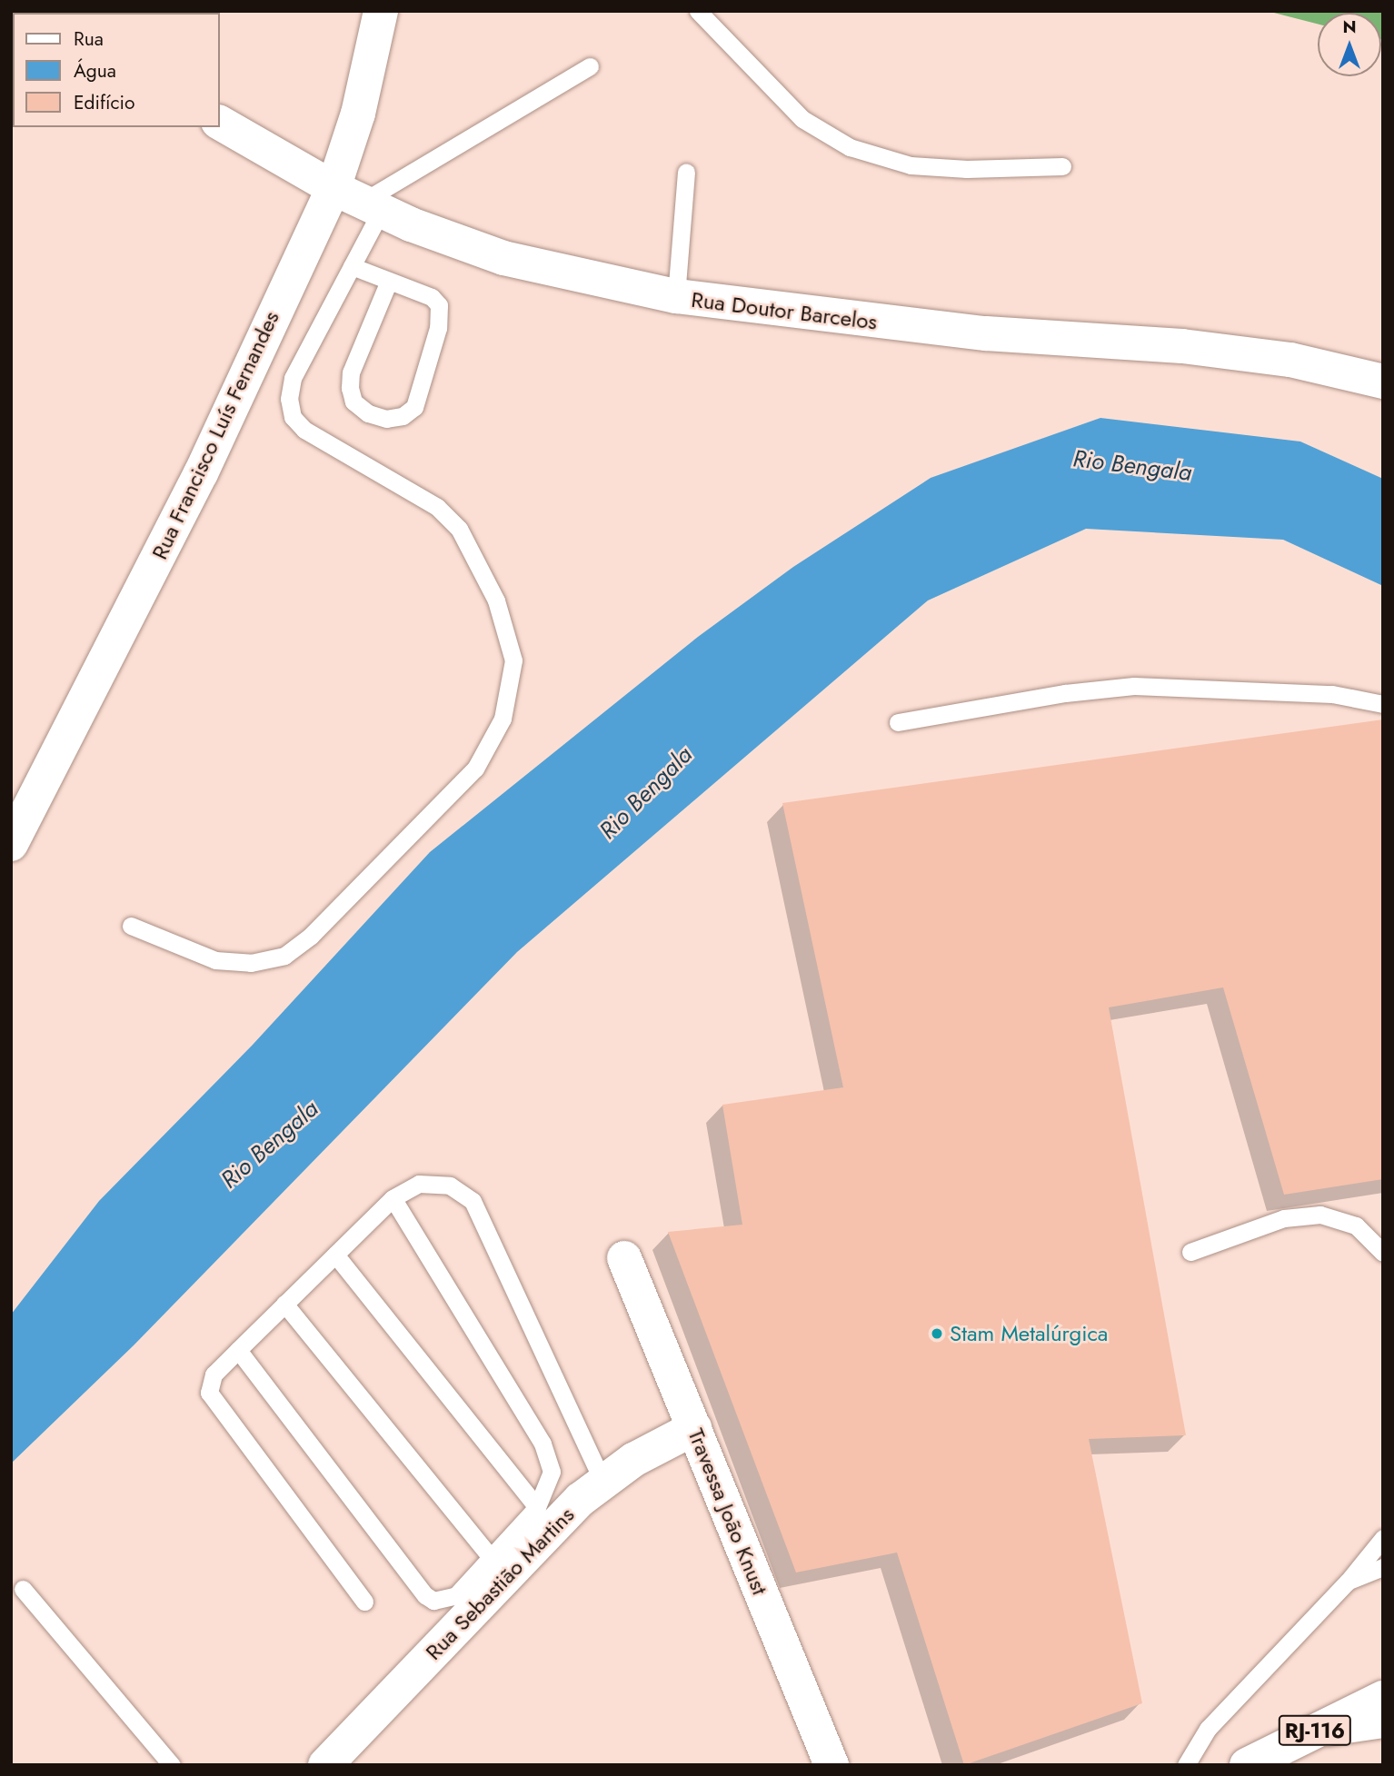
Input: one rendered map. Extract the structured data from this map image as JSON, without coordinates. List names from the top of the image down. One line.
{"streets":{"street":["Rua Doutor Barcelos","Rua Francisco Luís Fernandes","Travessa João Knust","Rua Sebastião Martins","RJ-116"]},"crossings":[["Rua Doutor Barcelos","Rua Francisco Luís Fernandes"],["Travessa João Knust","Rua Sebastião Martins"]],"water":["Rio Bengala"],"places":["Stam Metalúrgica"],"legend":["Rua","Água","Edifício"],"north":"top"}
